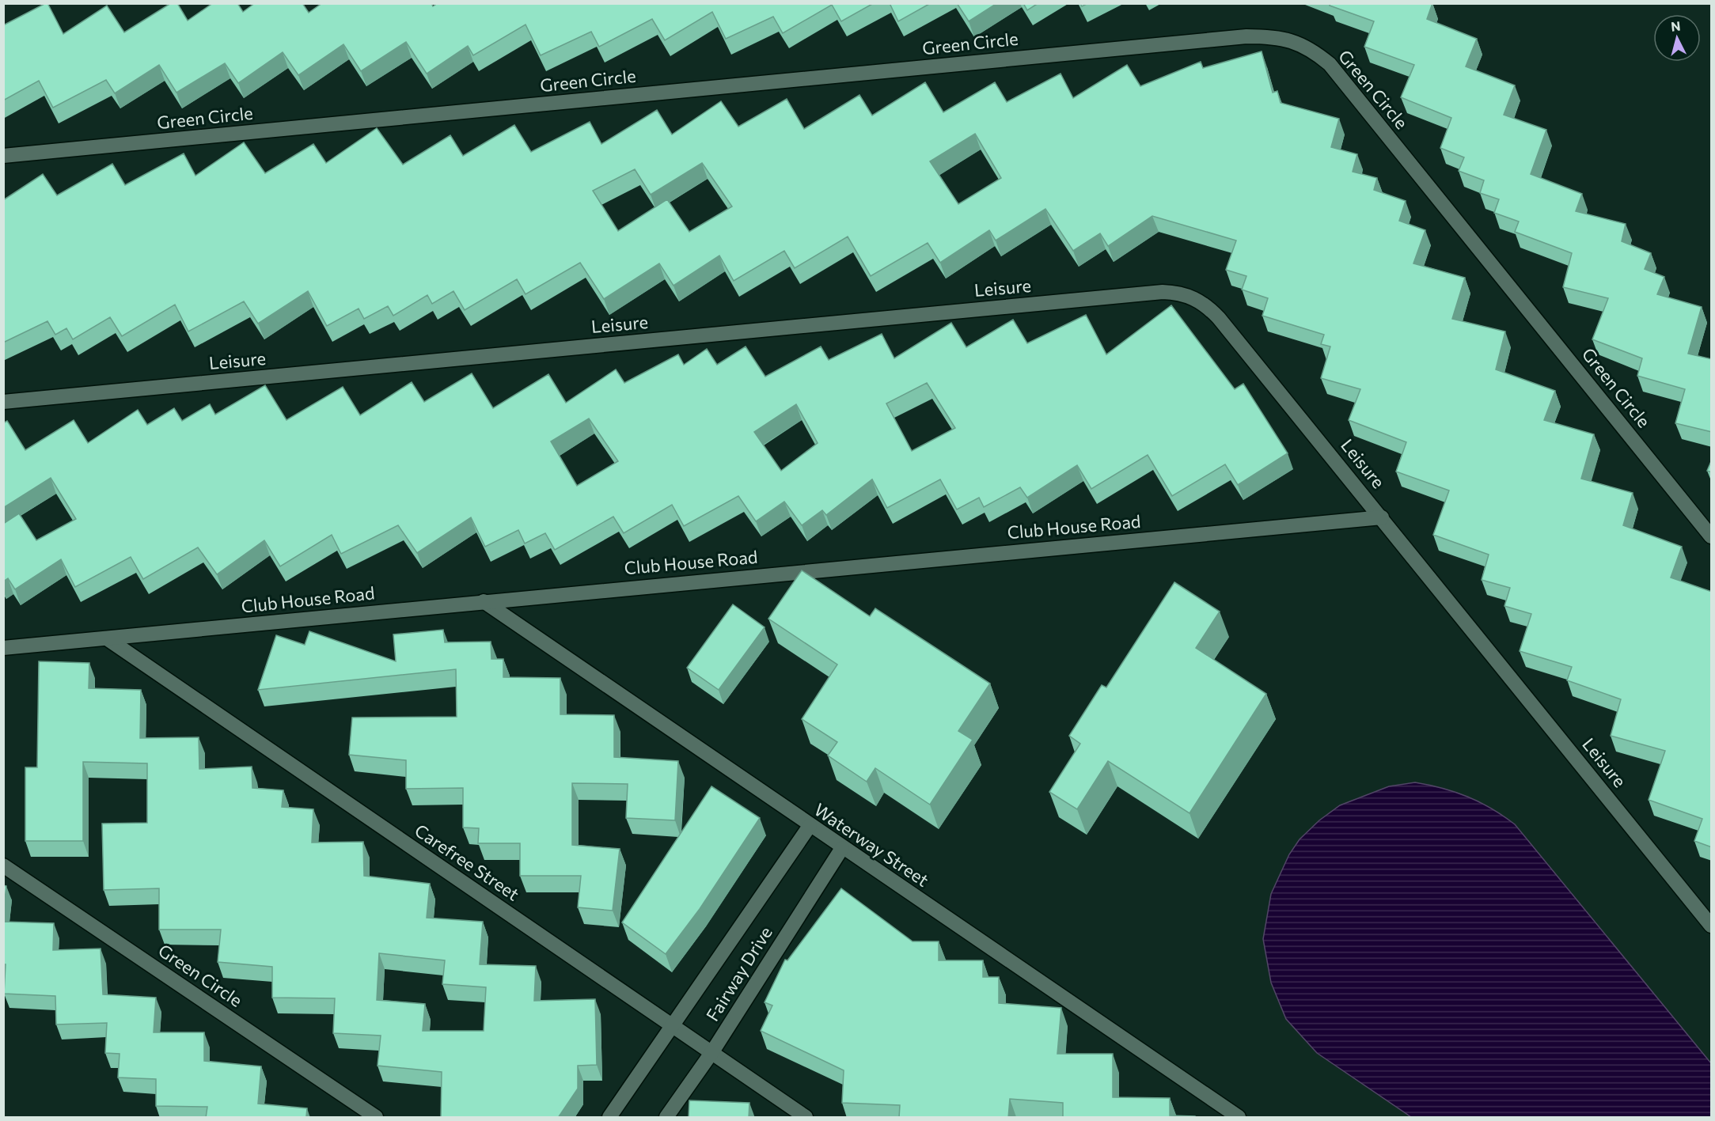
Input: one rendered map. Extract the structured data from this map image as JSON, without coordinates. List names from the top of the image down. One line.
{"streets":{"street":["Green Circle","Leisure","Club House Road","Waterway Street","Carefree Street","Fairway Drive"]},"crossings":[["Leisure","Club House Road"],["Club House Road","Waterway Street"],["Club House Road","Carefree Street"],["Waterway Street","Fairway Drive"],["Carefree Street","Fairway Drive"]],"north":"top"}
